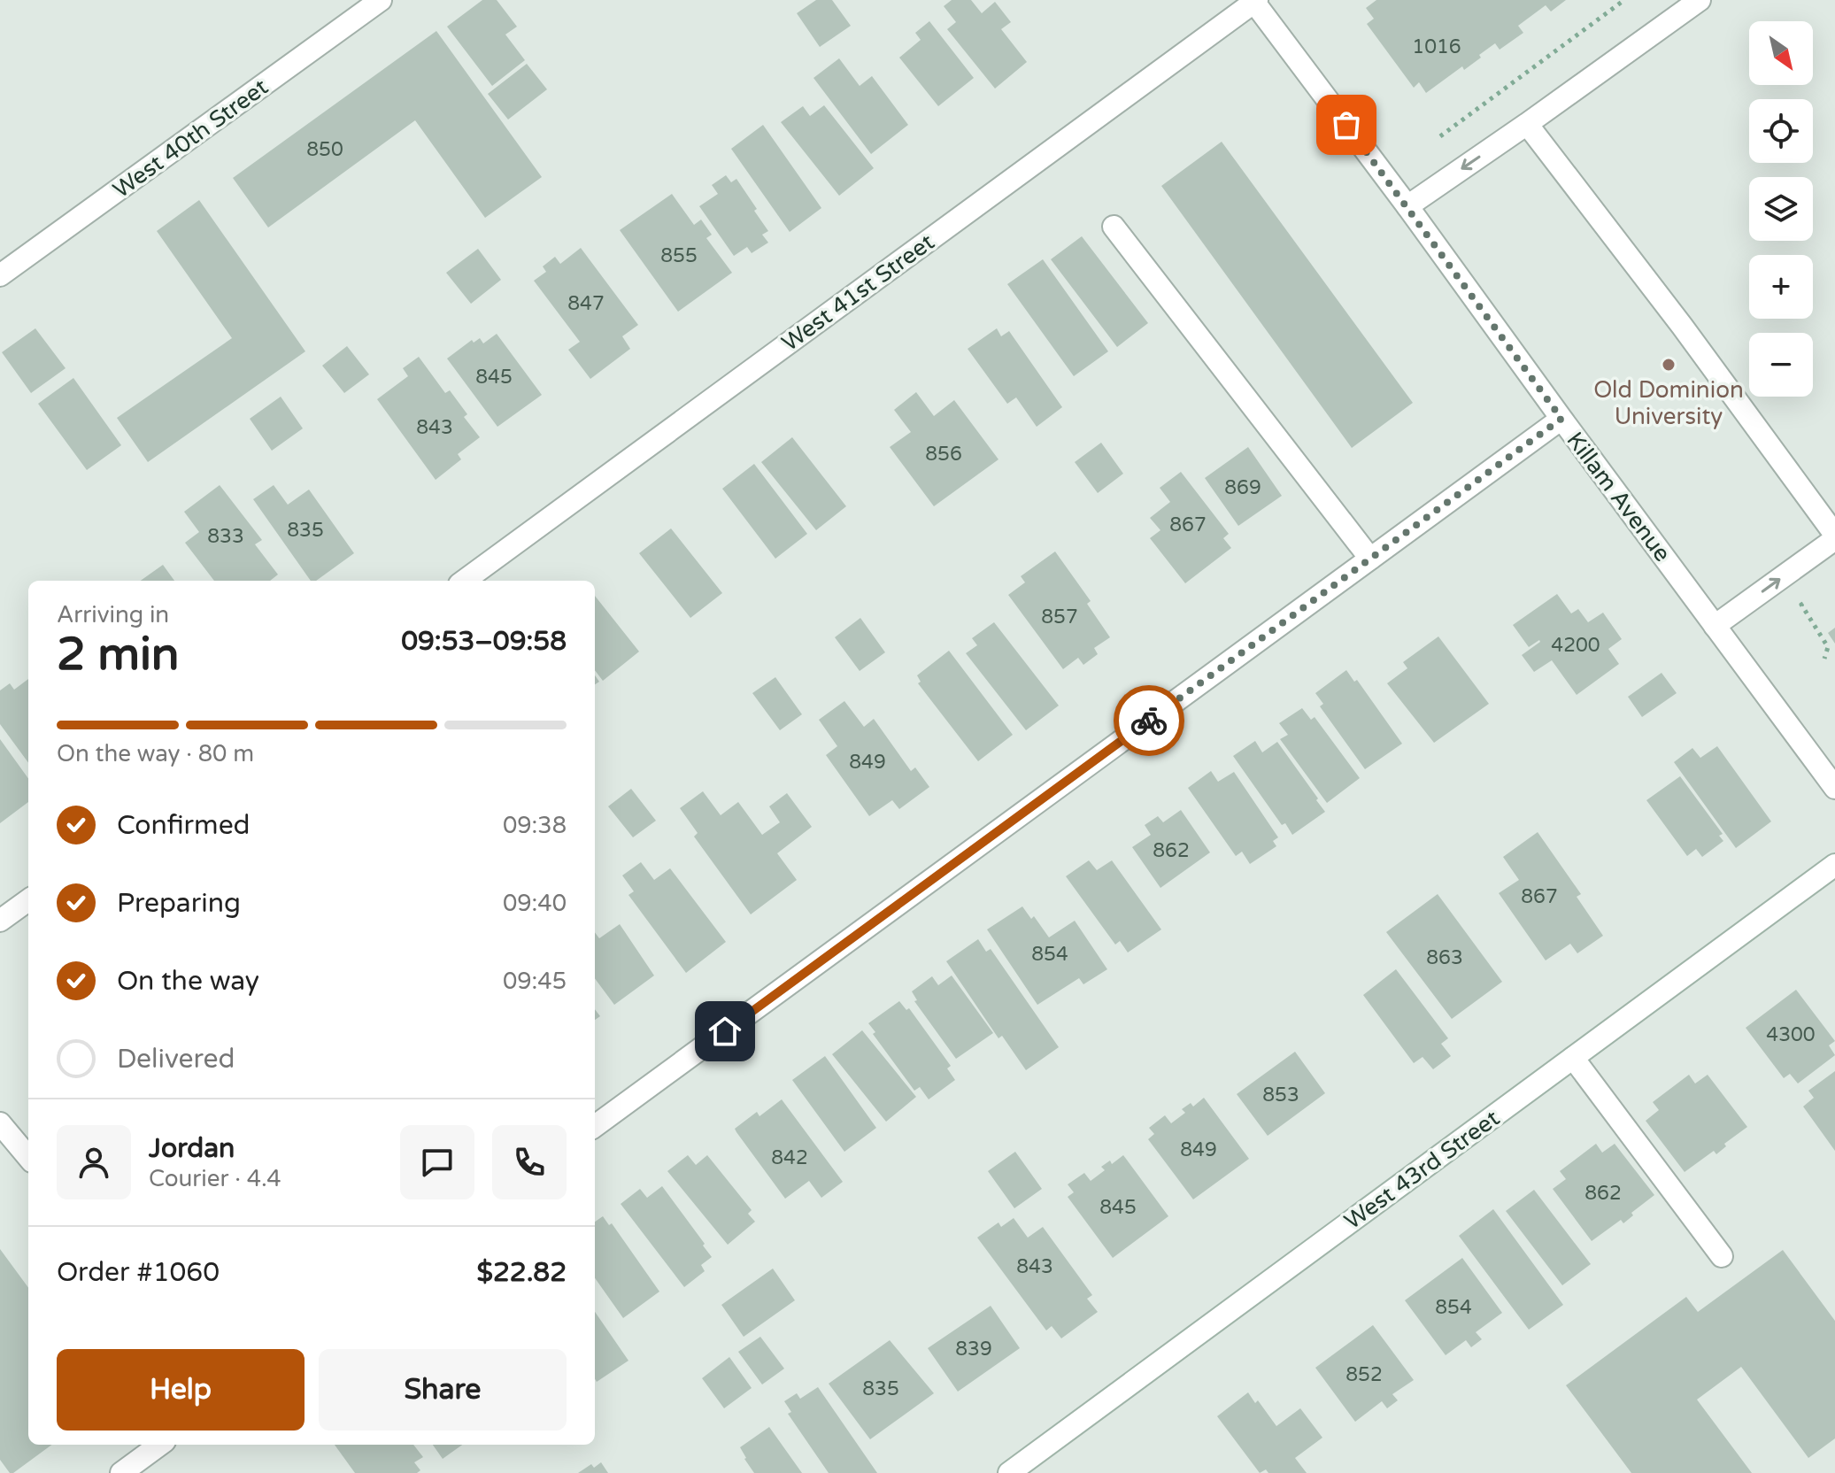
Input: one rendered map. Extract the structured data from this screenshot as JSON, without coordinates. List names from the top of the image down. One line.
{"streets":{"street":["West 40th Street","West 41st Street","Killam Avenue","West 43rd Street"]},"crossings":[["West 41st Street","Killam Avenue"]],"places":["Old Dominion University"],"house_numbers":["1016","850","855","847","845","843","856","869","867","835","833","857","4200","849","862","867","854","863","4300","853","849","842","862","845","843","854","839","852","835"],"north":"bottom right","page":{"map_buttons":["+","−"],"heading":["2 min","Arriving in","09:53–09:58"],"panel":["Jordan","Courier · 4.4","Order #1060","$22.82"],"bar":"On the way · 80 m","list":[["Confirmed","09:38"],["Preparing","09:40"],["On the way","09:45"],"Delivered"],"buttons":["Help","Share"]}}
